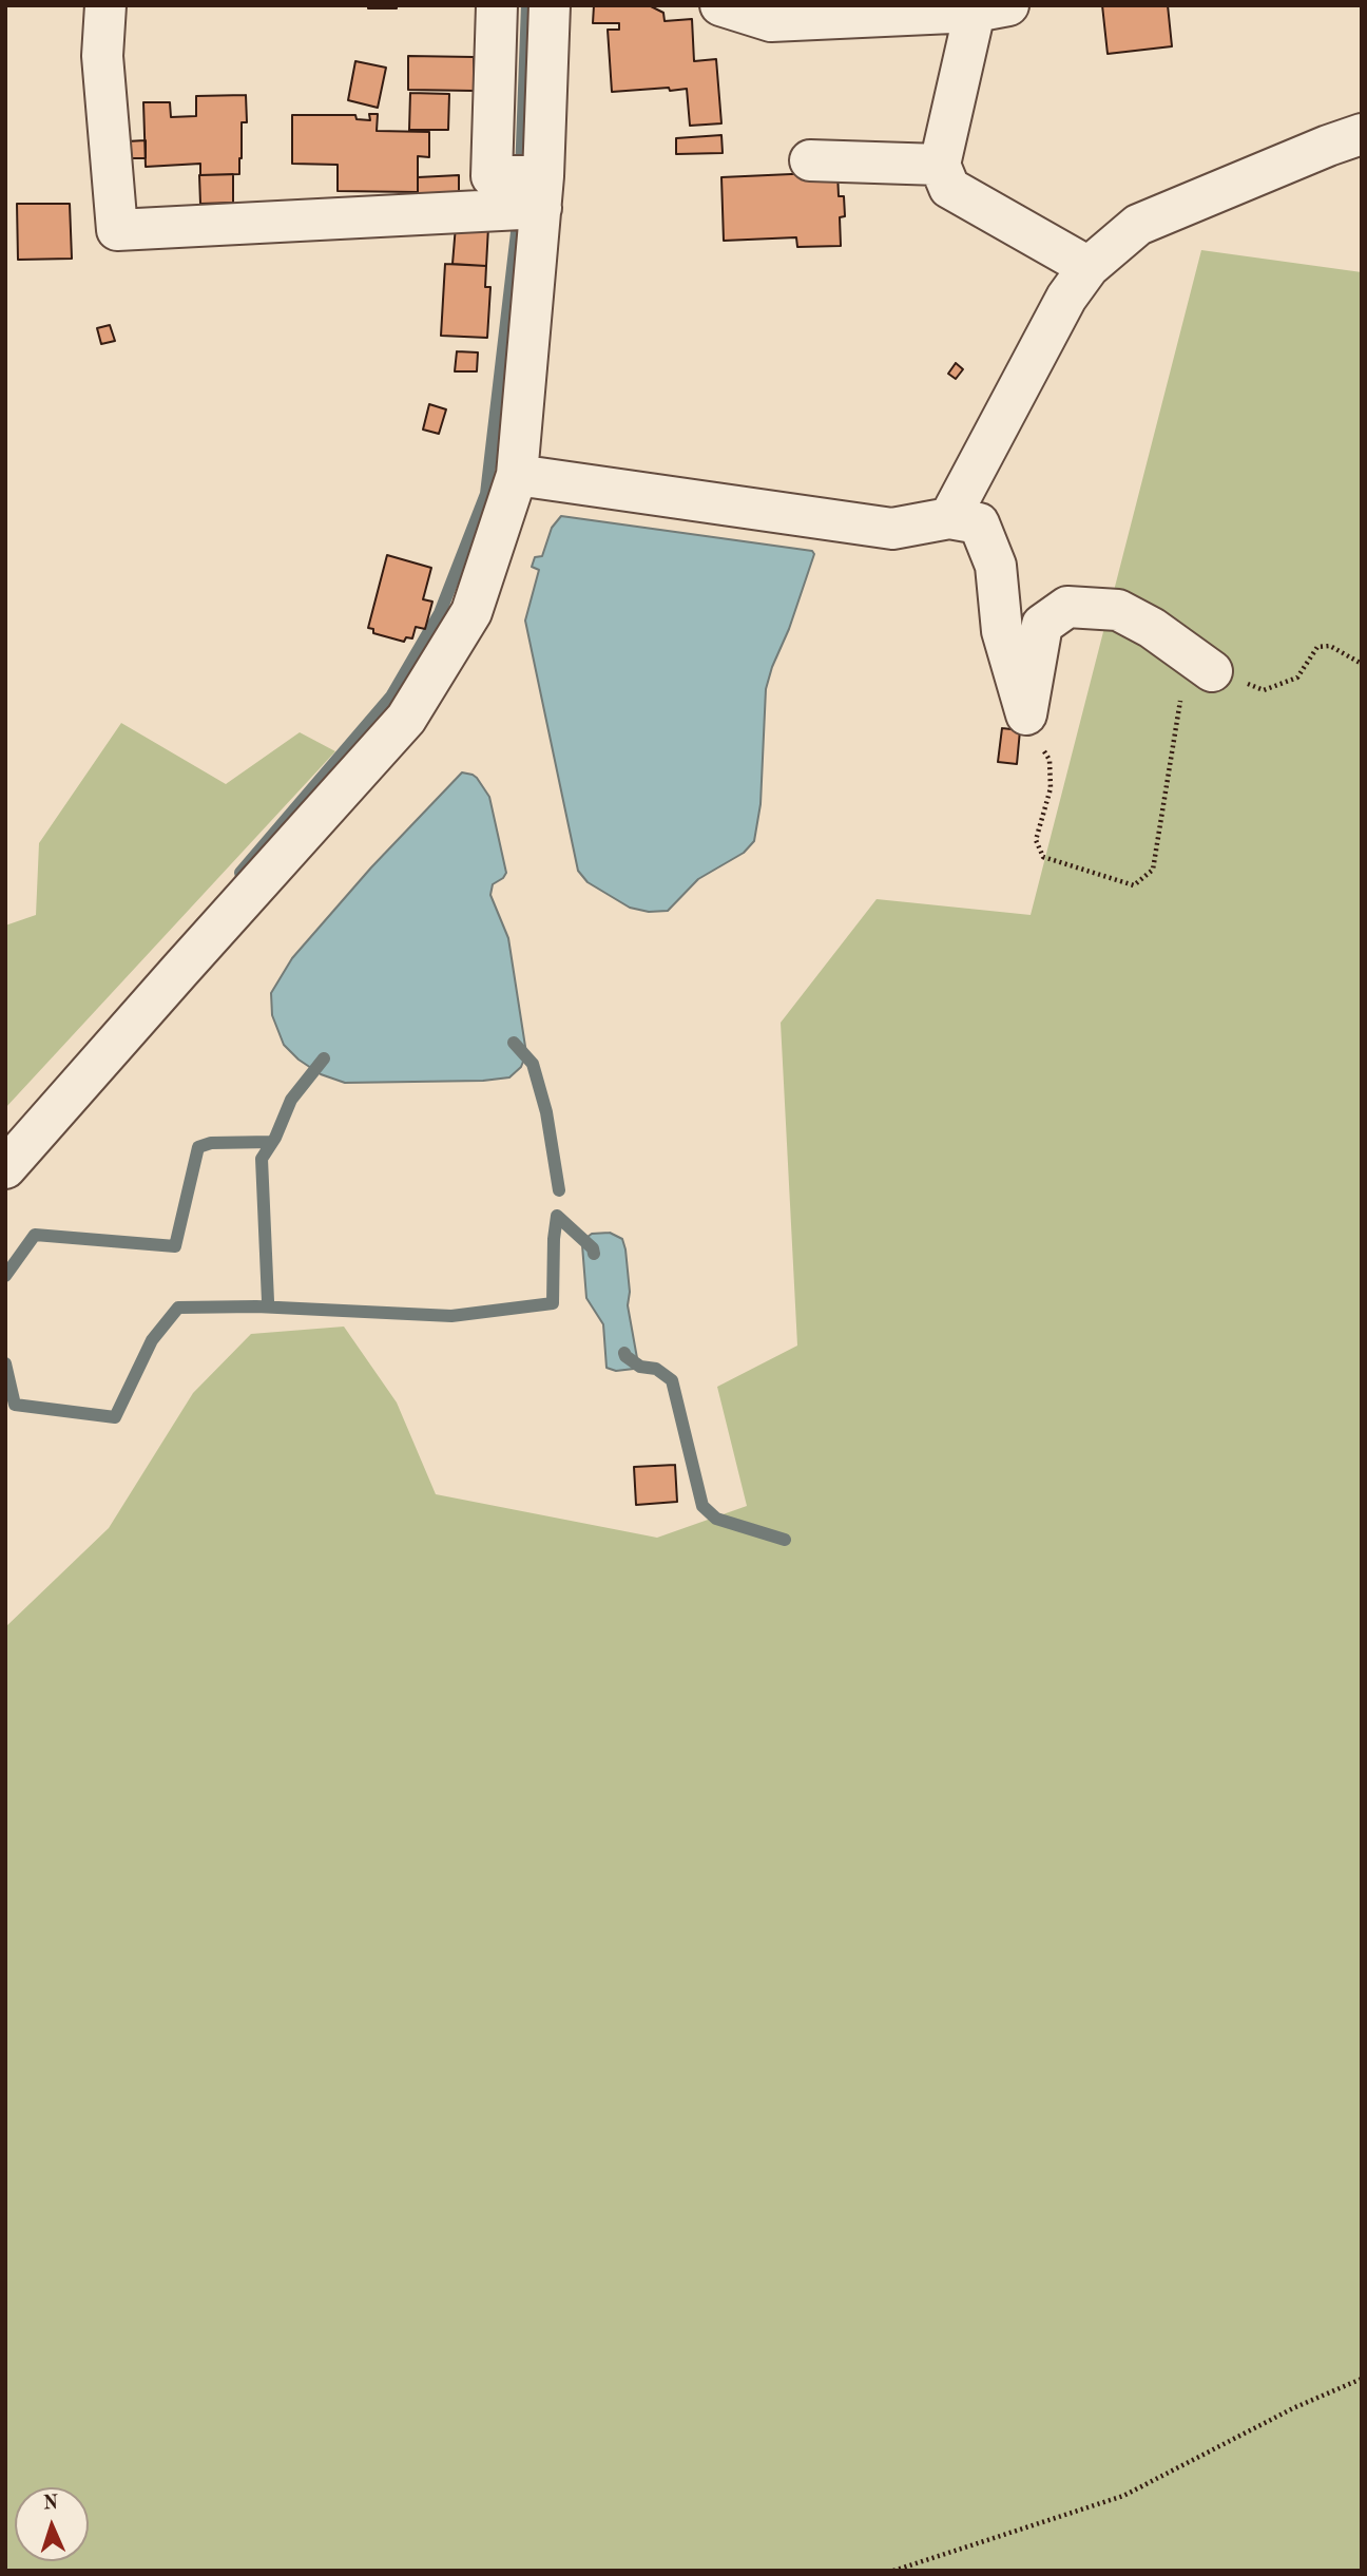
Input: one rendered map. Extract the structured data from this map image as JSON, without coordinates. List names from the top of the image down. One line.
{"north":"top"}
